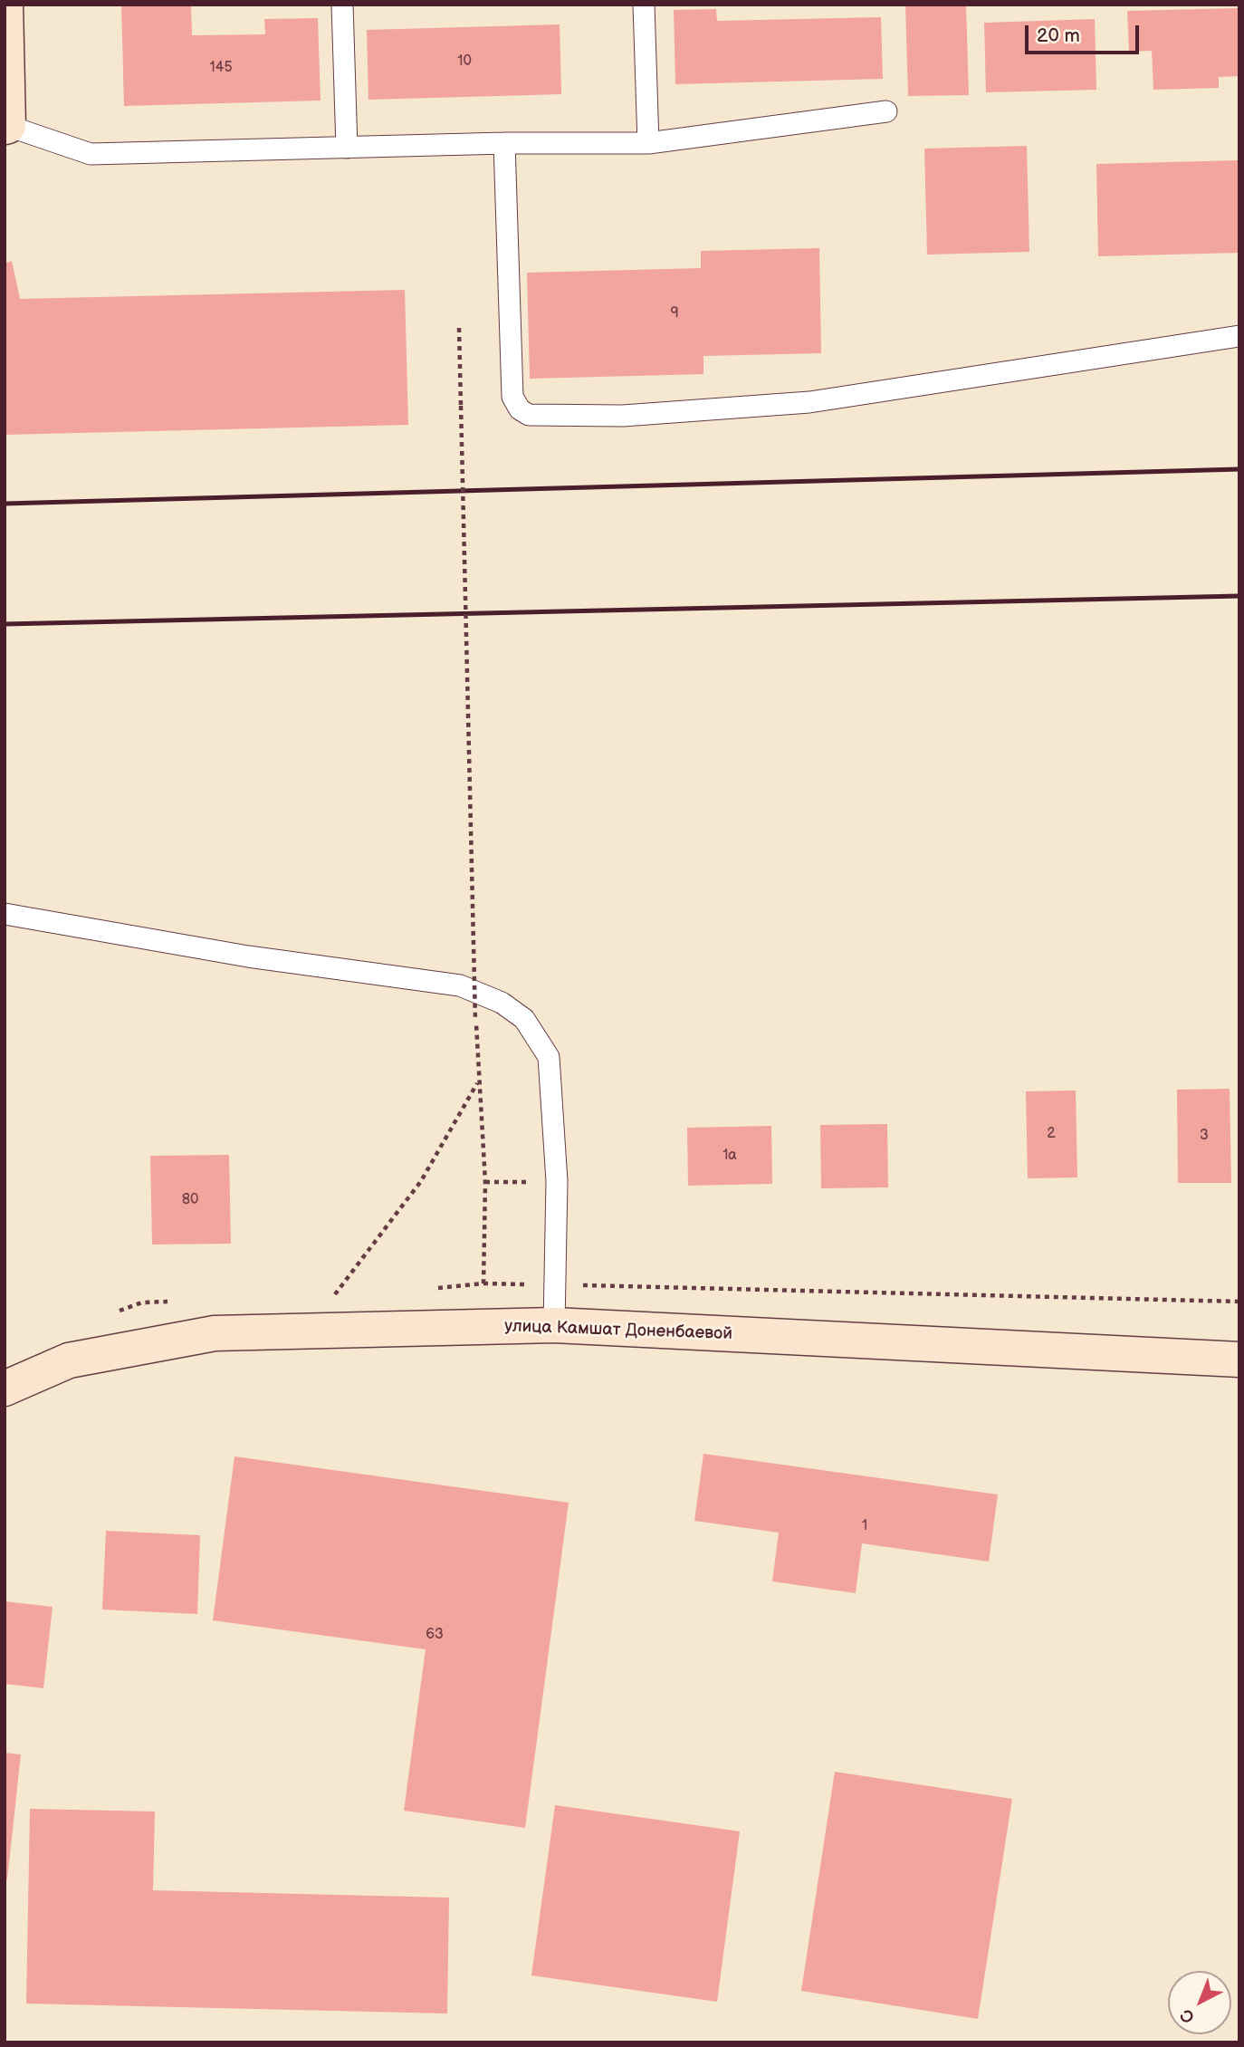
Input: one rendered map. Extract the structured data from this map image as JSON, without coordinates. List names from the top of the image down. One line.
{"streets":{"street":["улица Камшат Доненбаевой"]},"house_numbers":["10","145","9","2","3","1а","80","1","63"],"scale_bar":"20 m","north":"bottom left"}
